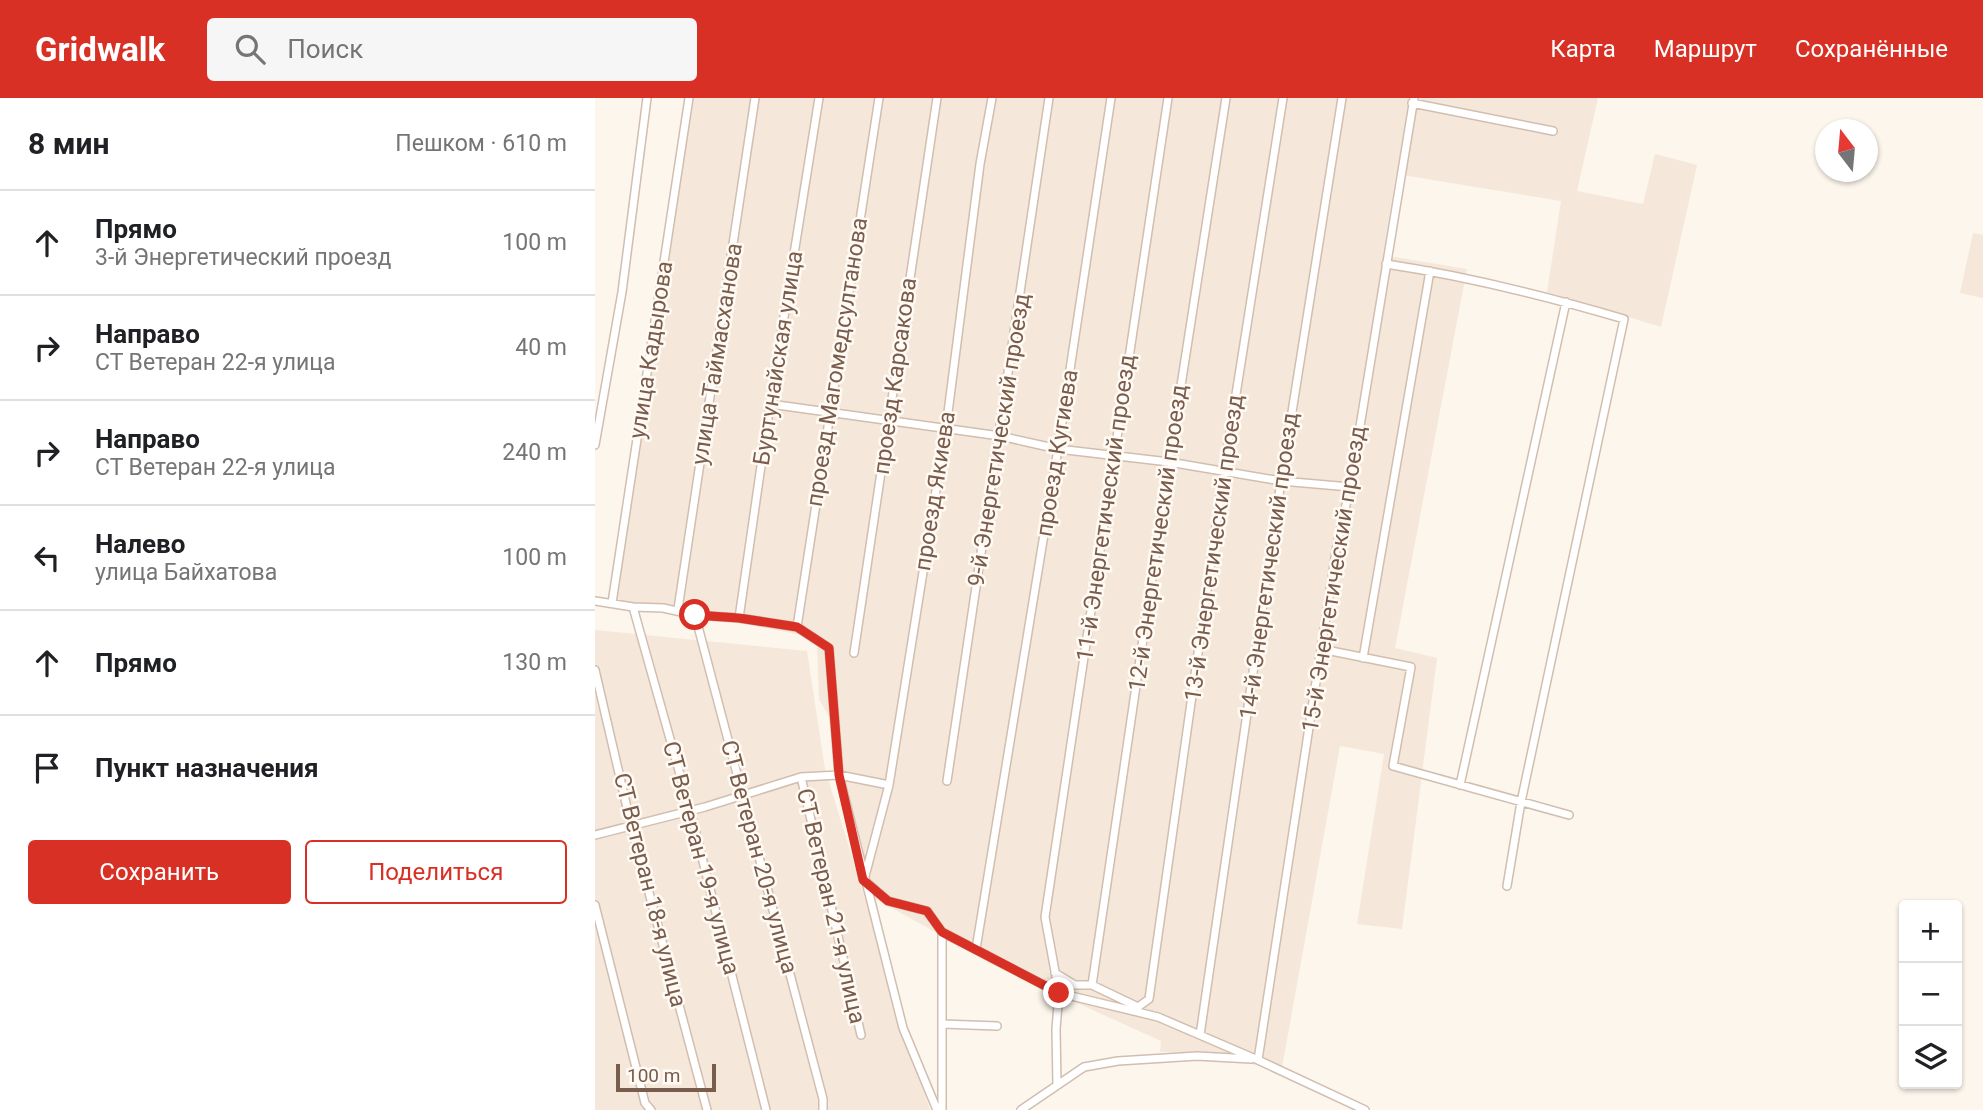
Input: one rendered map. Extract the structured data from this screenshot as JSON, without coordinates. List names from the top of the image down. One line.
{"streets":{"street":["улица Кадырова","улица Таймасханова","Буртунайская улица","проезд Магомедсултанова","проезд Карсакова","9-й Энергетический проезд","проезд Кугиева","проезд Якиева","11-й Энергетический проезд","12-й Энергетический проезд","13-й Энергетический проезд","14-й Энергетический проезд","15-й Энергетический проезд","СТ Ветеран 20-я улица","СТ Ветеран 19-я улица","СТ Ветеран 18-я улица","СТ Ветеран 21-я улица"]},"scale_bar":"100 m","north":"top","page":{"header":"Gridwalk","search":"Поиск","nav":["Карта","Маршрут","Сохранённые"],"heading":["8 мин","Пешком · 610 m"],"list":[["Прямо","3-й Энергетический проезд","100 m"],["Направо","СТ Ветеран 22-я улица","40 m"],["Направо","СТ Ветеран 22-я улица","240 m"],["Налево","улица Байхатова","100 m"],["Прямо","130 m"],"Пункт назначения"],"buttons":["Сохранить","Поделиться"],"map_buttons":["+","−"],"scale":"100 m"}}
